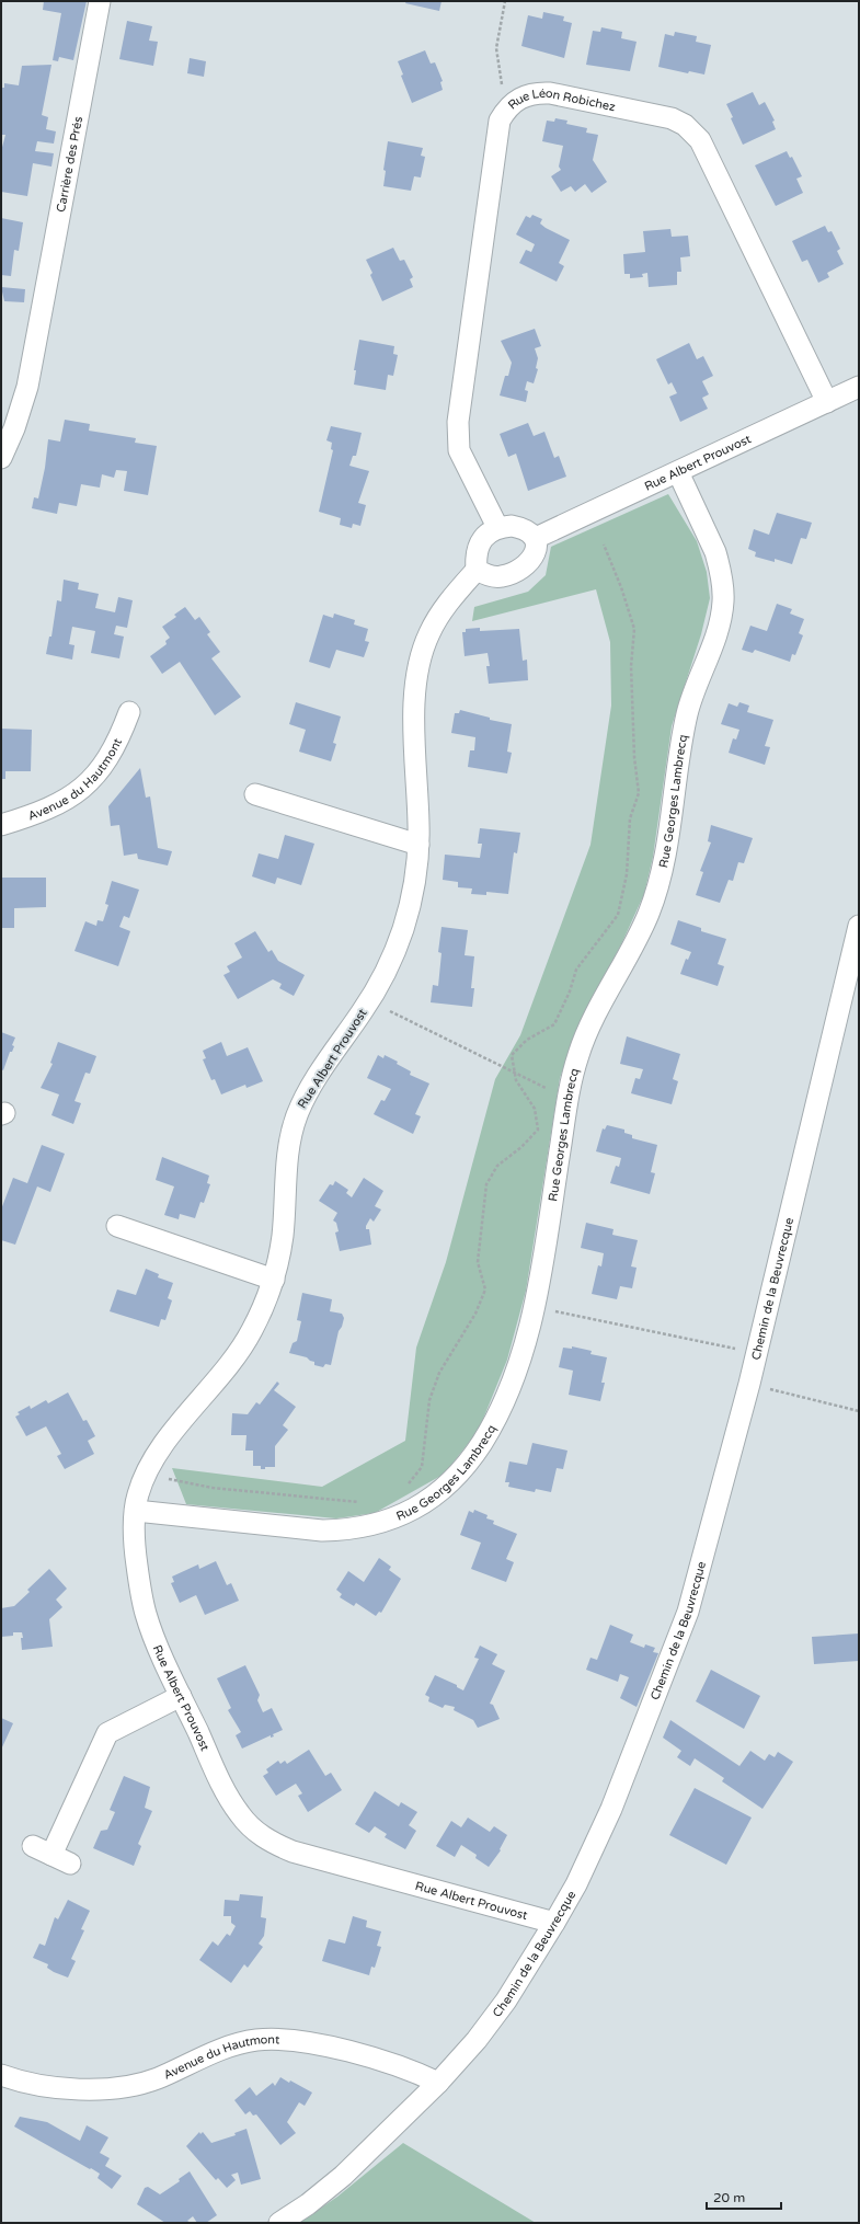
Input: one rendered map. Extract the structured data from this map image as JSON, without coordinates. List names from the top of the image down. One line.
{"streets":{"street":["Rue Léon Robichez","Carrière des Prés","Rue Albert Prouvost","Avenue du Hautmont","Rue Georges Lambrecq","Chemin de la Beuvrecque"]},"crossings":[["Rue Léon Robichez","Rue Albert Prouvost"],["Rue Albert Prouvost","Rue Georges Lambrecq"],["Rue Albert Prouvost","Chemin de la Beuvrecque"],["Avenue du Hautmont","Chemin de la Beuvrecque"]],"scale_bar":"20 m"}
